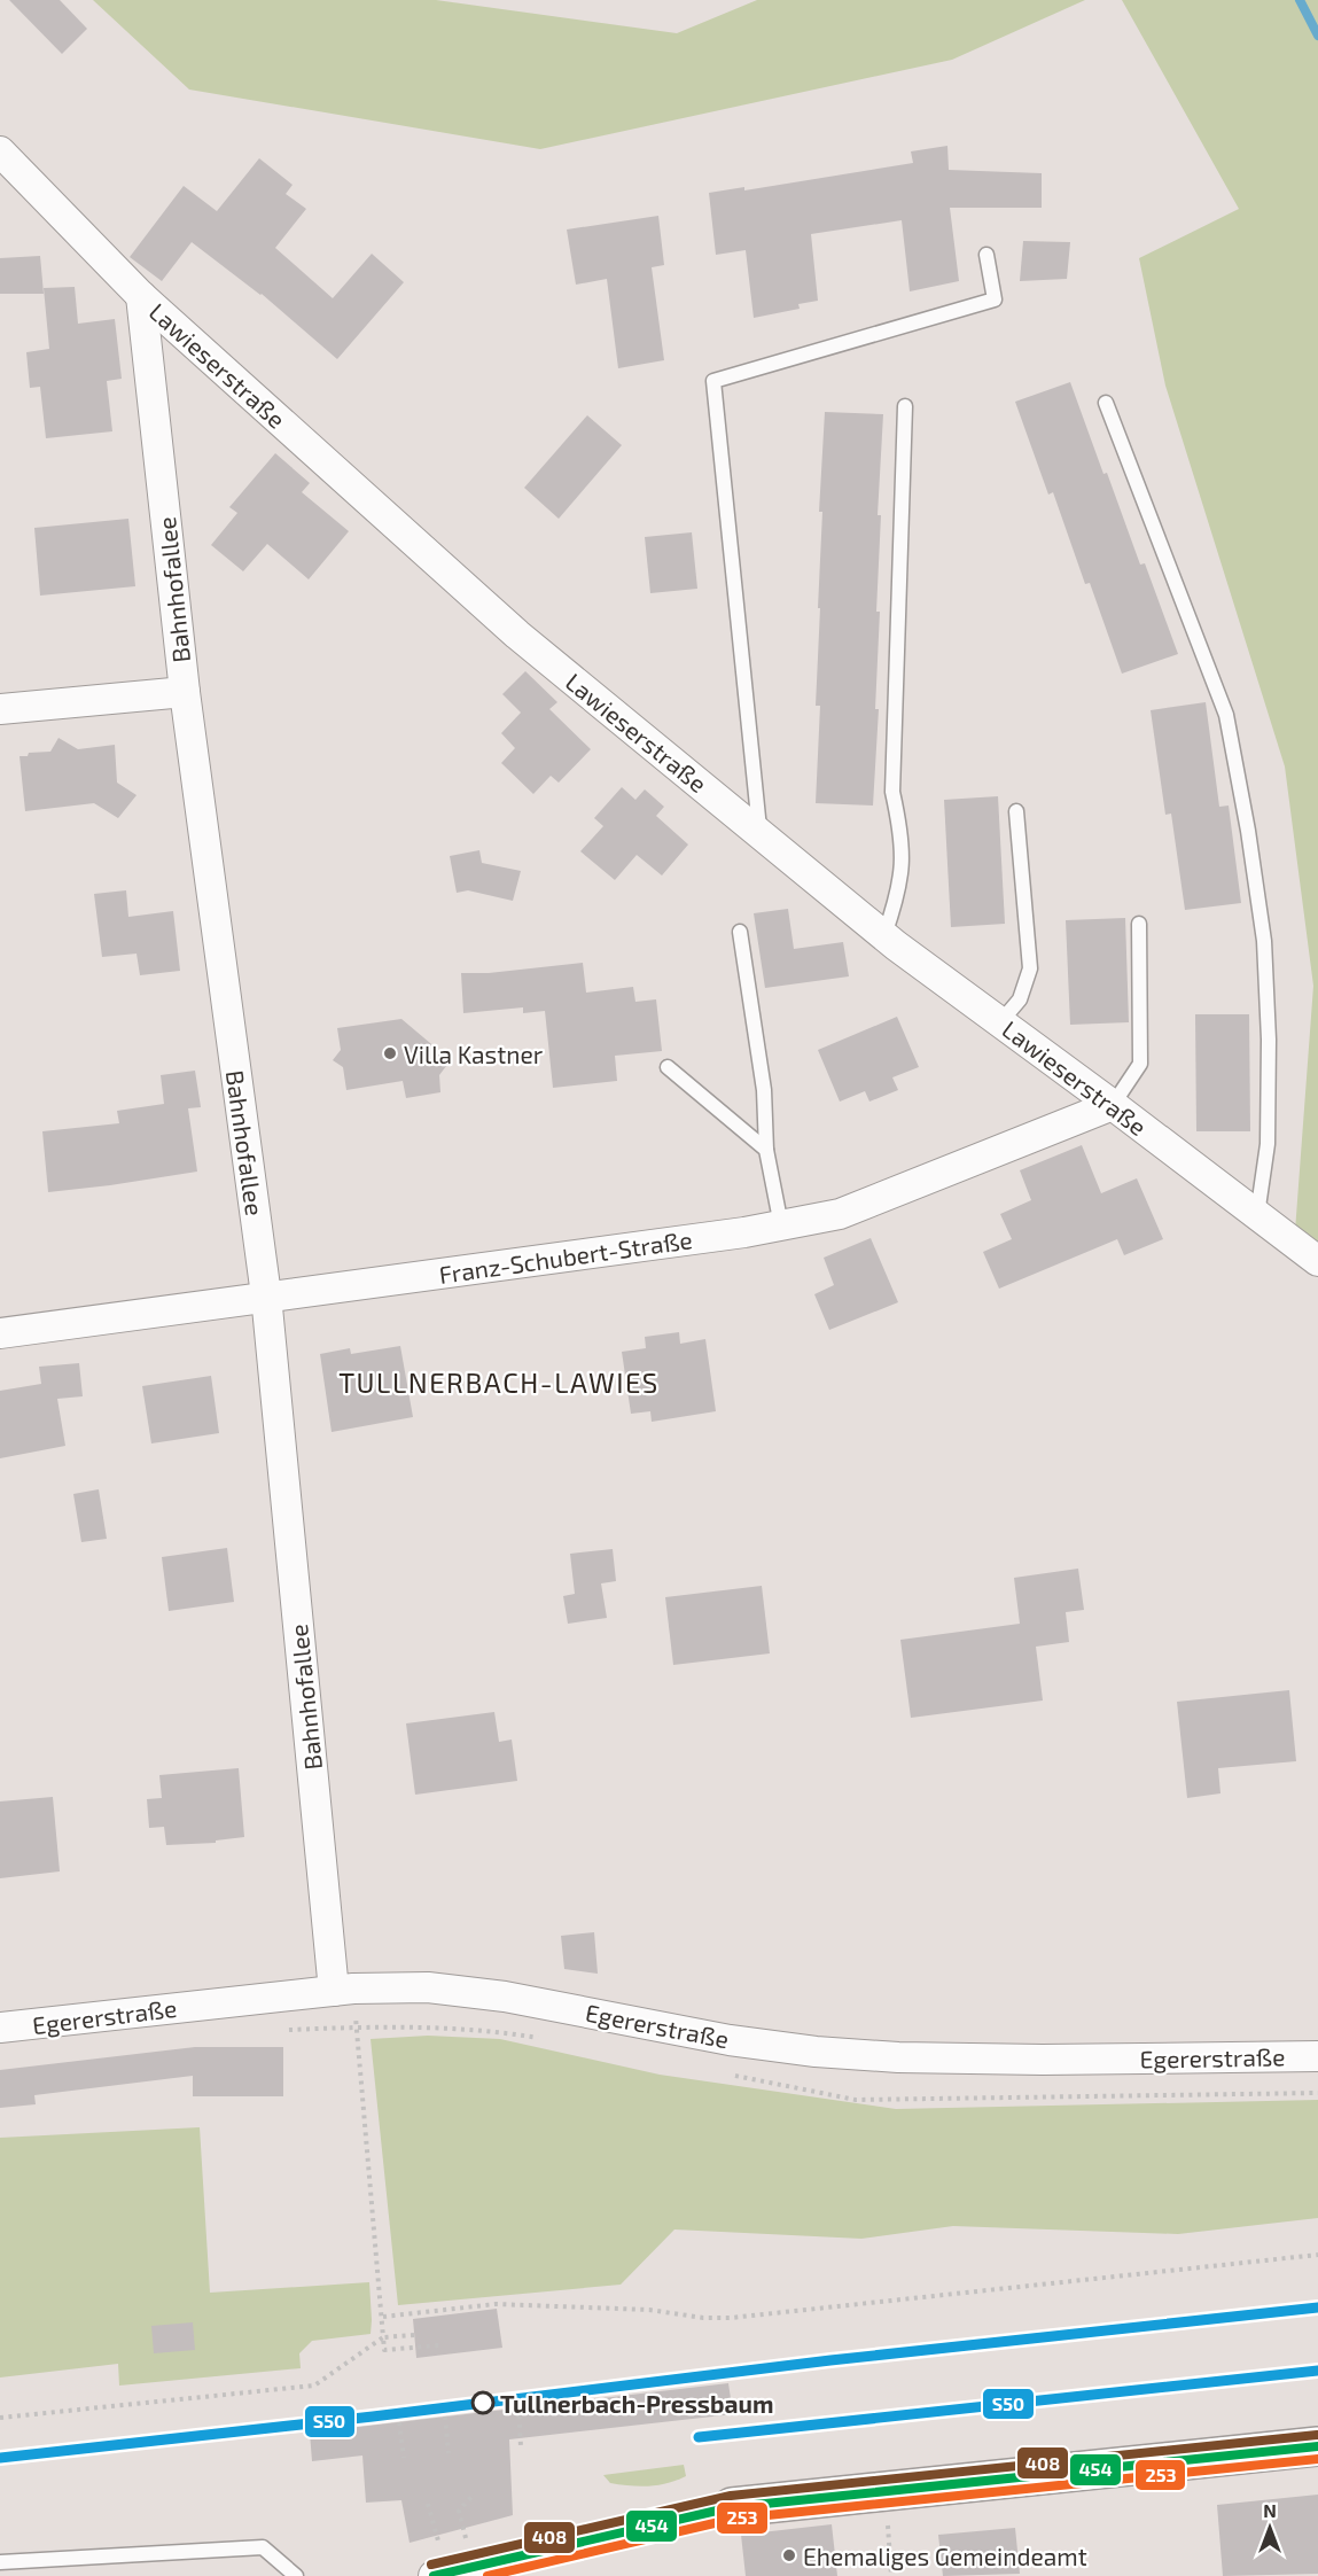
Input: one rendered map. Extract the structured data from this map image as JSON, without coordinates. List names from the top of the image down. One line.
{"streets":{"street":["Lawieserstraße","Bahnhofallee","Franz-Schubert-Straße","Egererstraße"]},"crossings":[["Lawieserstraße","Bahnhofallee"],["Lawieserstraße","Franz-Schubert-Straße"],["Bahnhofallee","Franz-Schubert-Straße"],["Bahnhofallee","Egererstraße"]],"districts":["TULLNERBACH-LAWIES"],"places":["Villa Kastner","Tullnerbach-Pressbaum","Ehemaliges Gemeindeamt"],"lines":["transit line S50","transit line 408","transit line 454","transit line 253"],"north":"top"}
